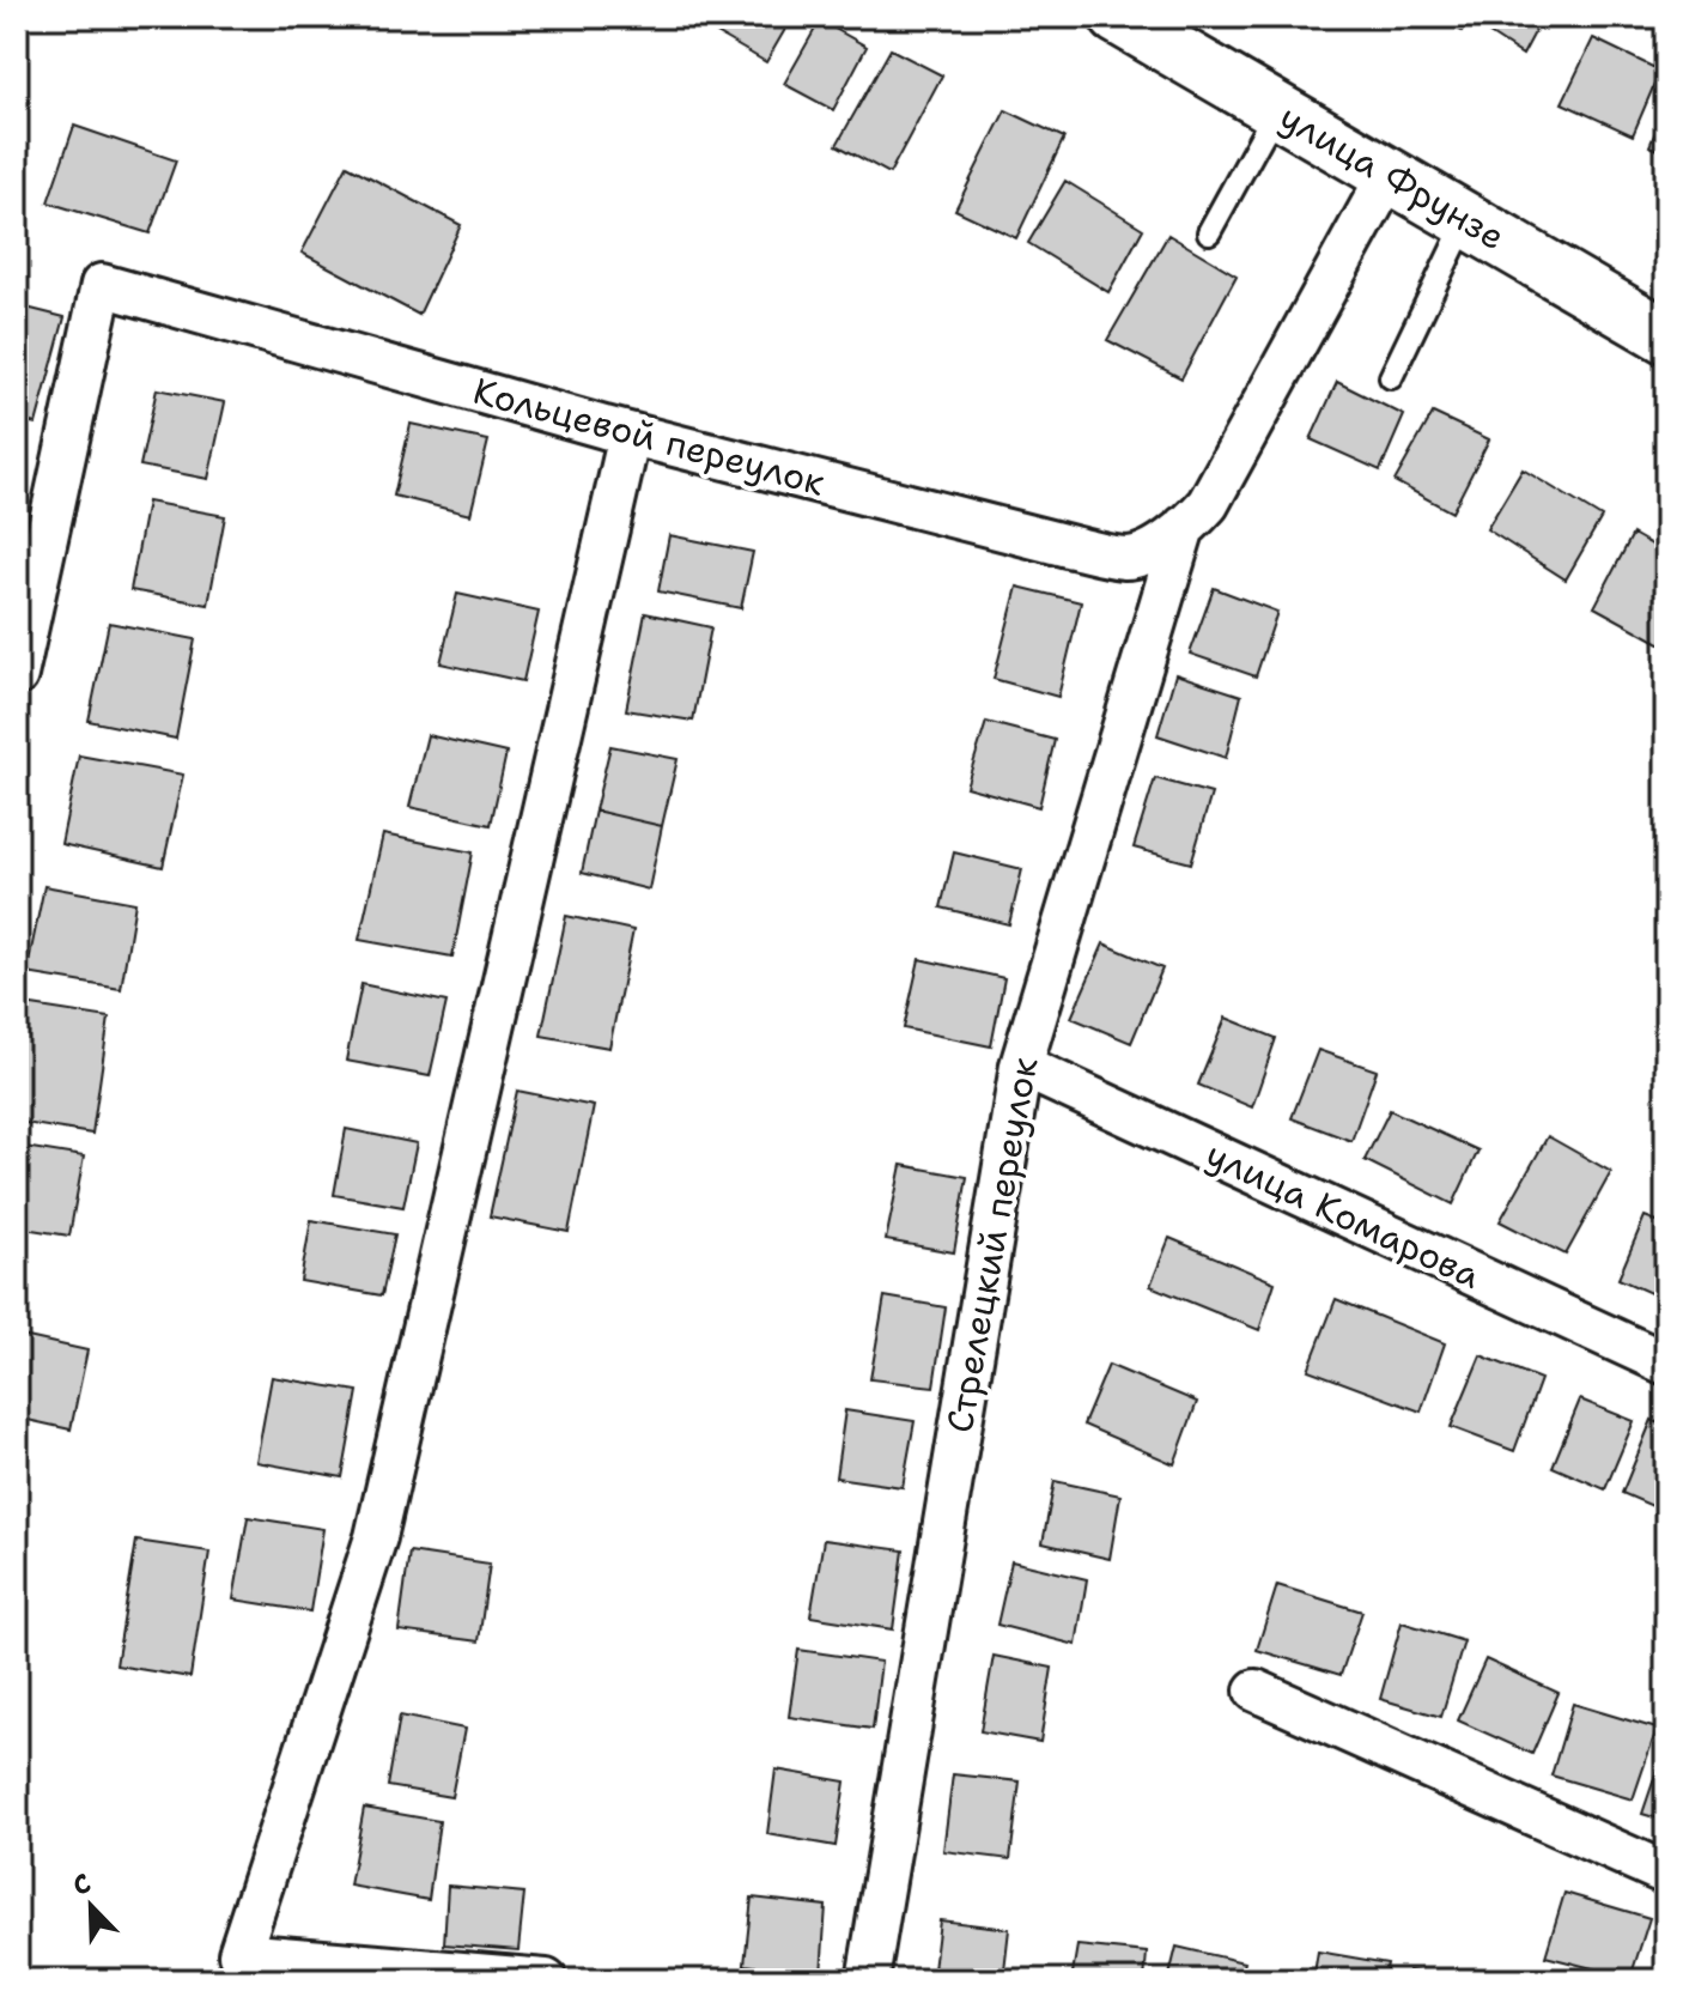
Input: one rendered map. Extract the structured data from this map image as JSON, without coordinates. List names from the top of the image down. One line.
{"streets":{"street":["улица Фрунзе","Кольцевой переулок","улица Комарова","Стрелецкий переулок"]},"crossings":[["улица Фрунзе","Кольцевой переулок"],["Кольцевой переулок","Стрелецкий переулок"],["улица Комарова","Стрелецкий переулок"]],"north":"top left"}
